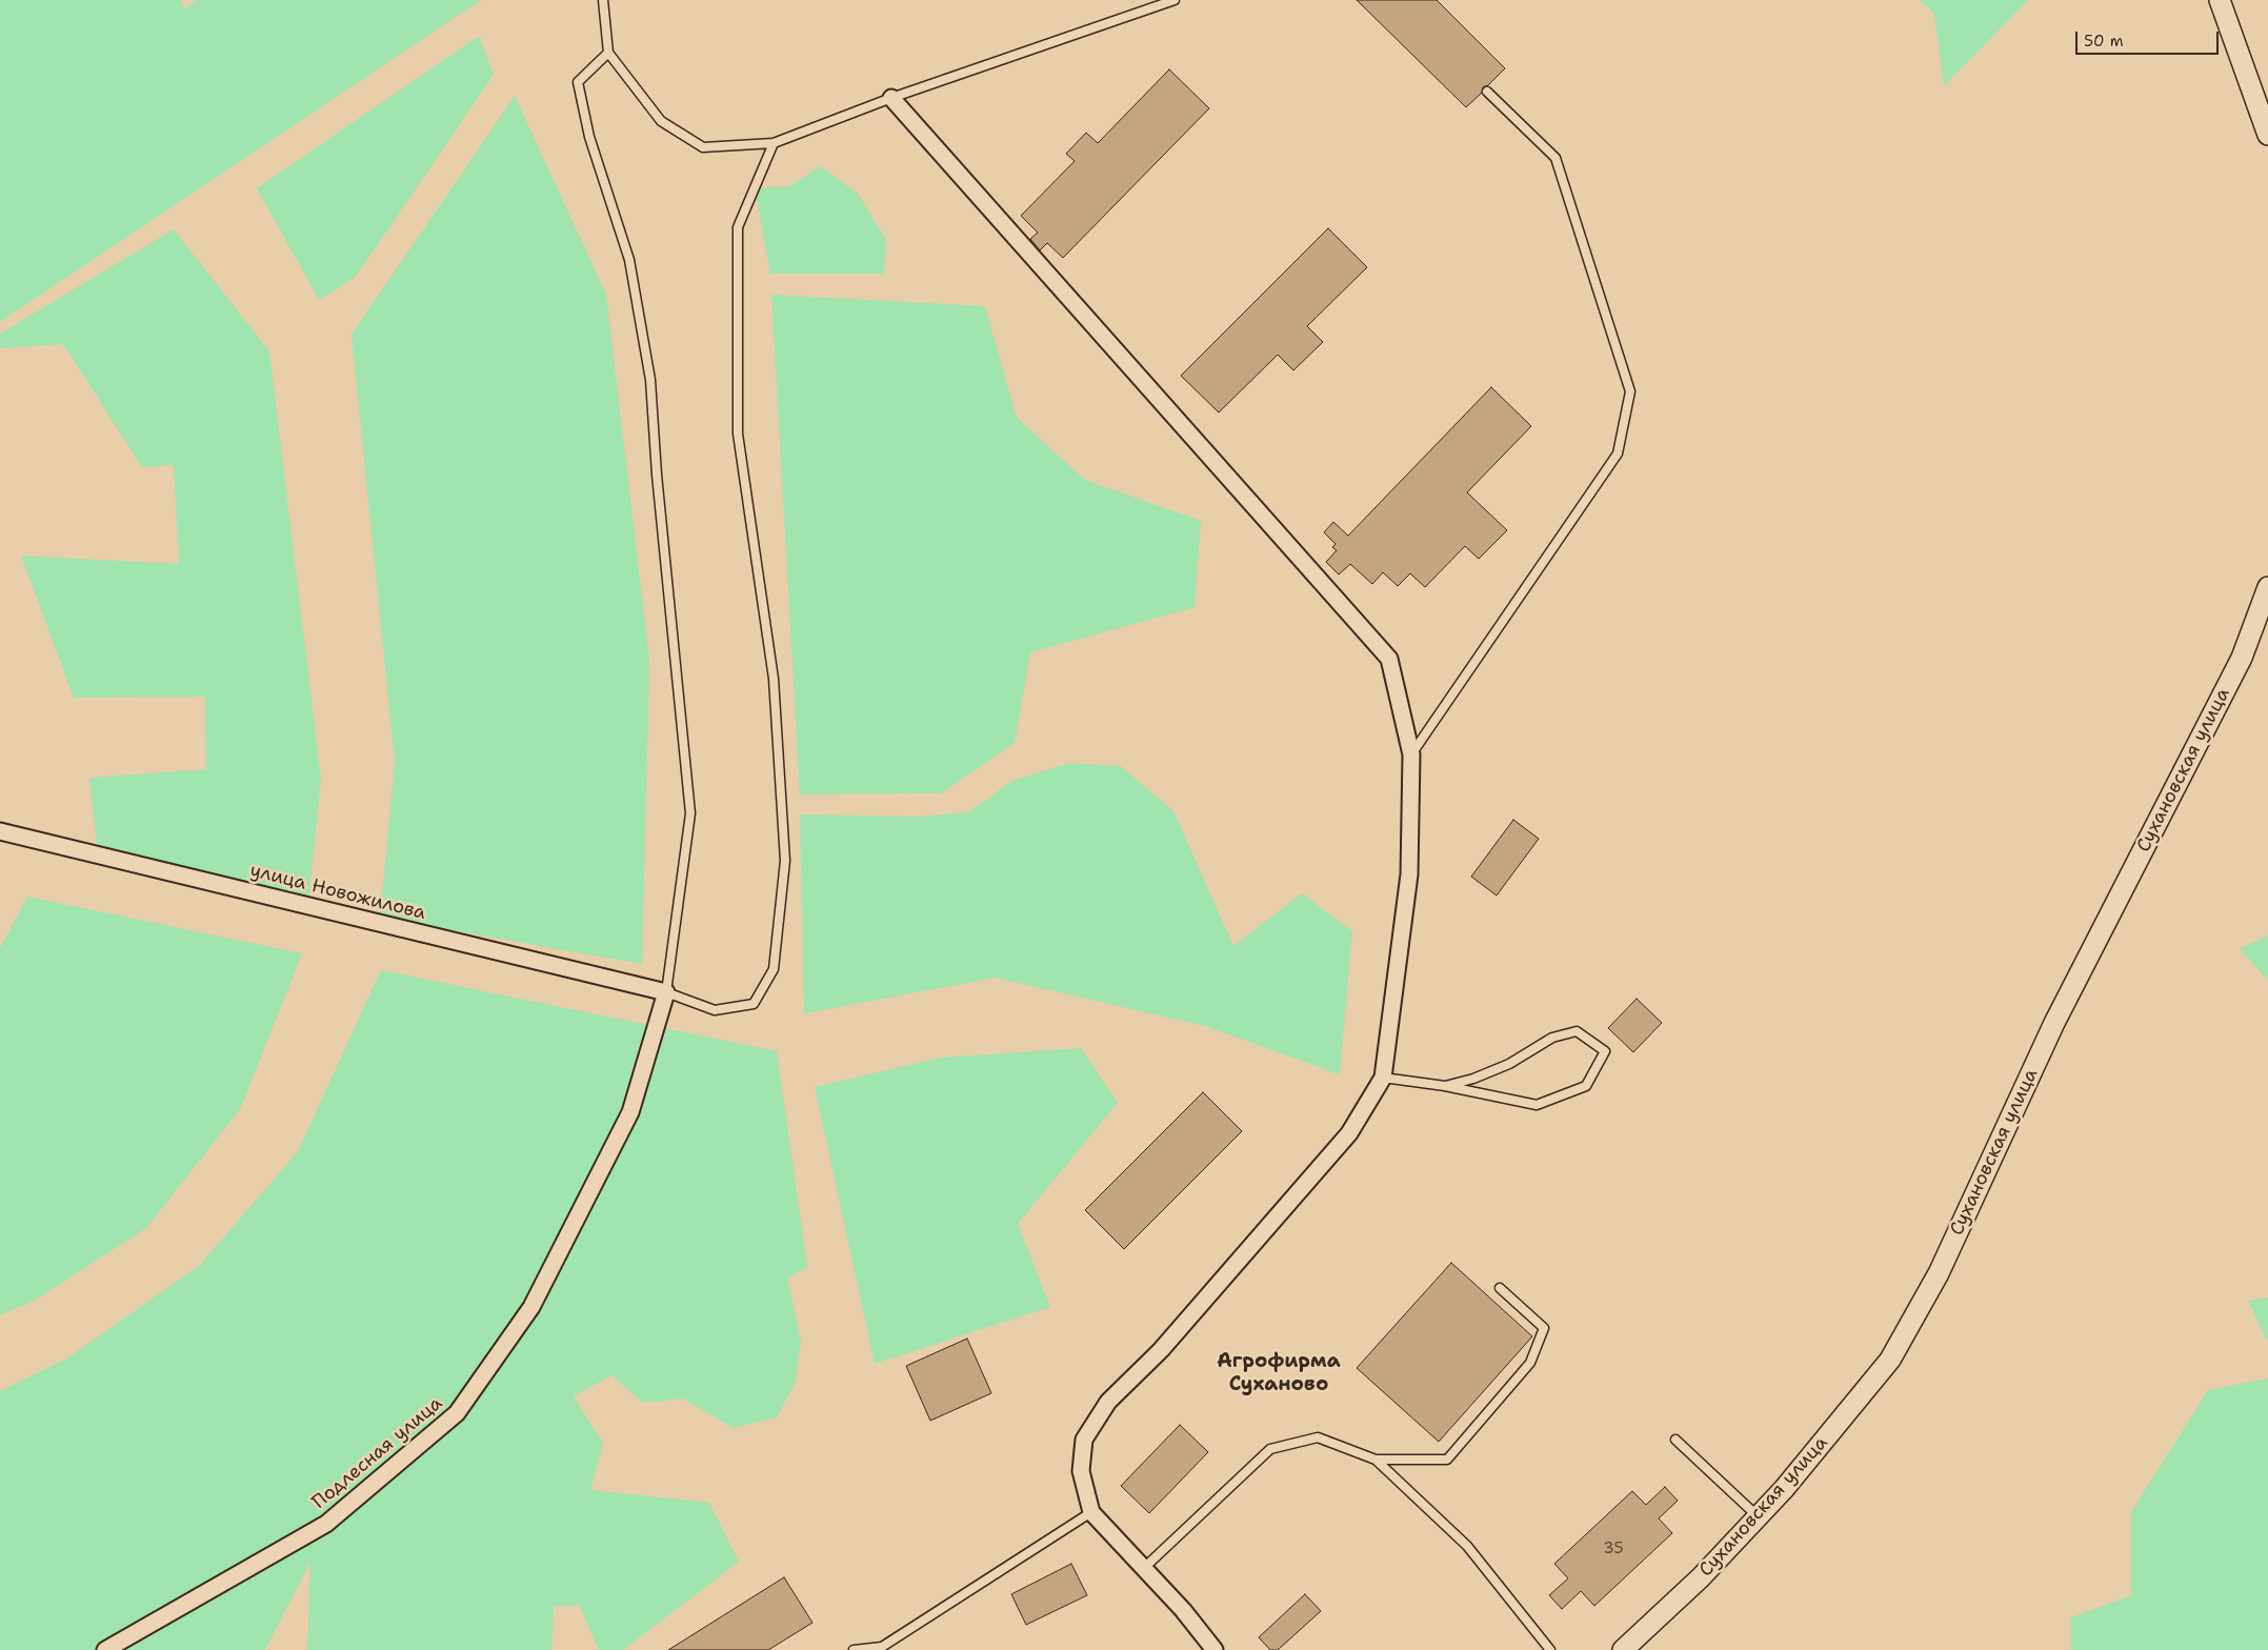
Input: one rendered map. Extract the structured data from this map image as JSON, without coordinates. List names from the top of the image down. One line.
{"streets":{"street":["Сухановская улица","улица Новожилова","Подлесная улица"]},"crossings":[["улица Новожилова","Подлесная улица"]],"districts":["Агрофирма Суханово"],"house_numbers":["35"],"scale_bar":"50 m"}
